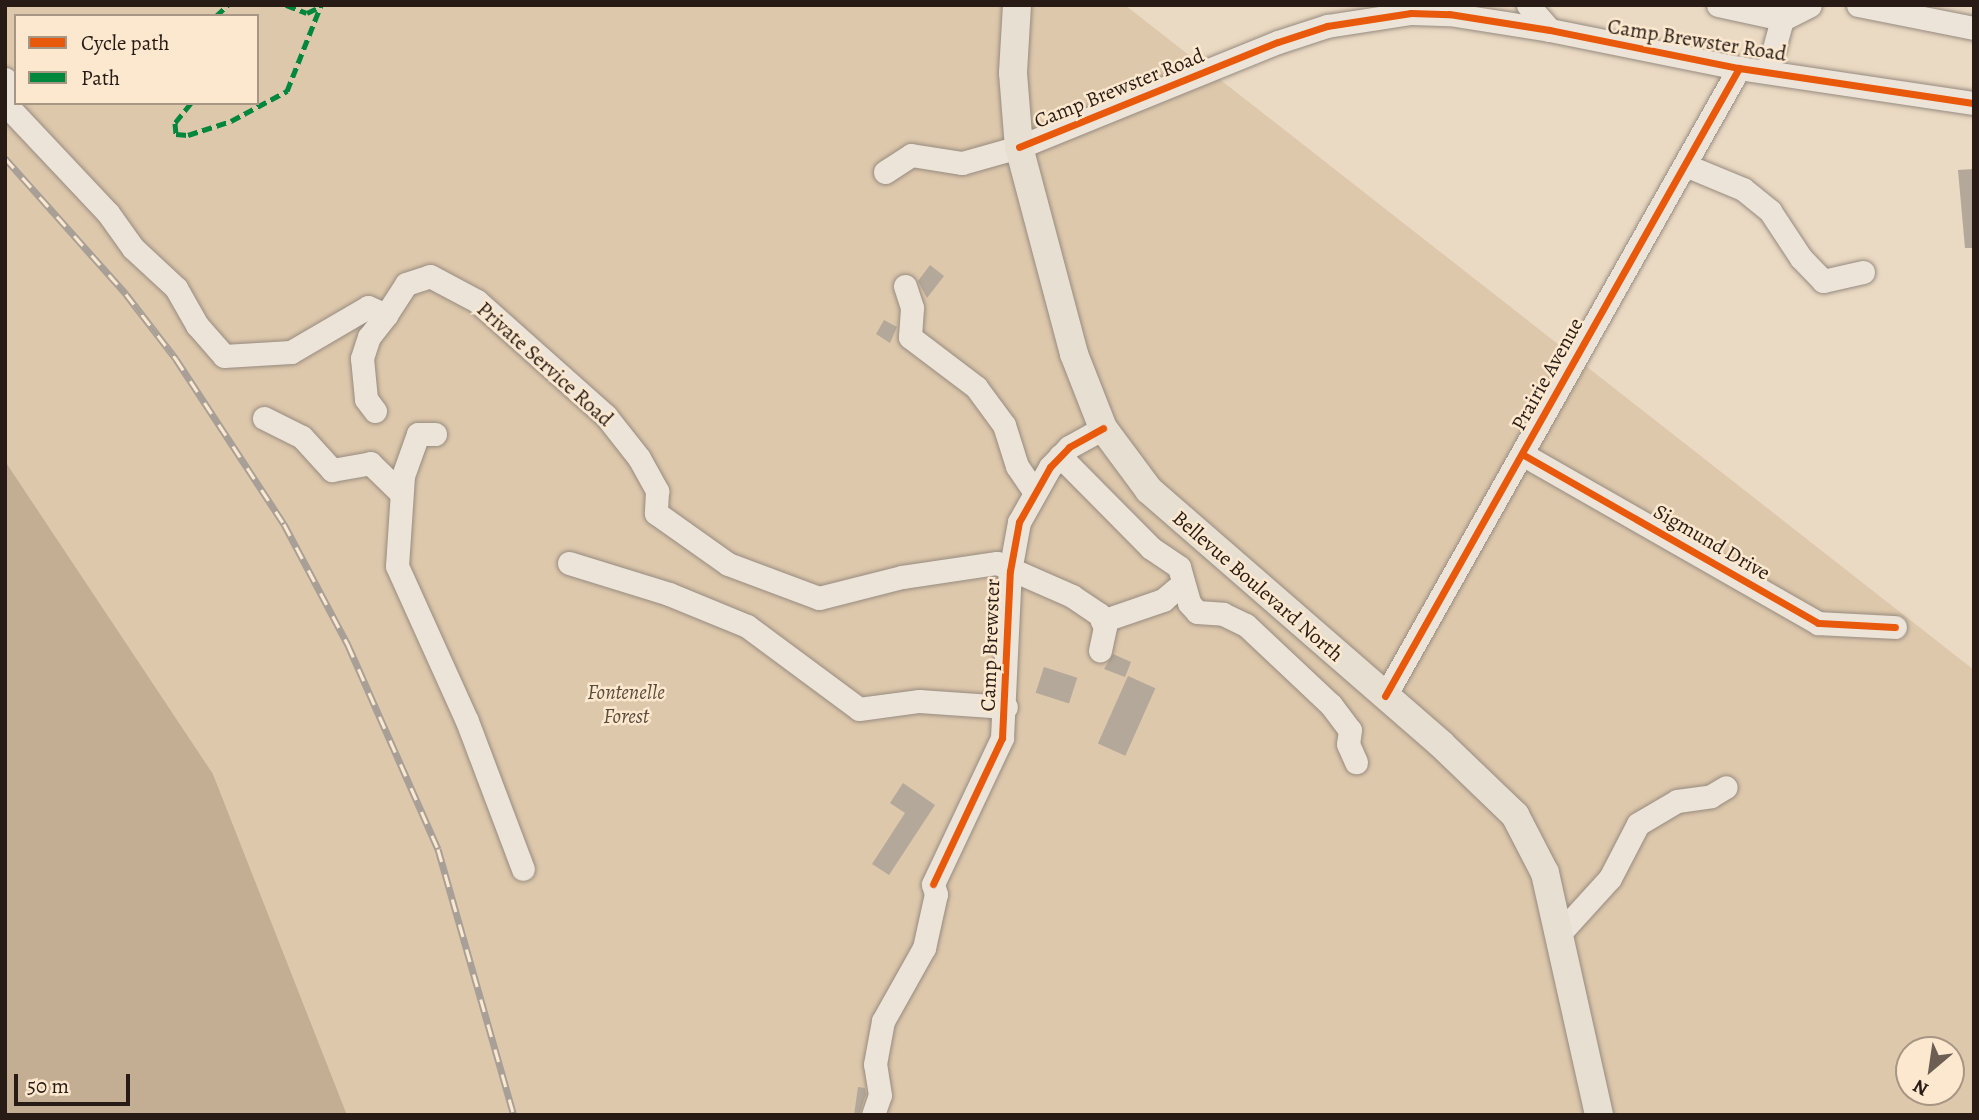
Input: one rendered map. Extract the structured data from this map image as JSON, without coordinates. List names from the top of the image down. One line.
{"streets":{"main road":["Bellevue Boulevard North"],"street":["Camp Brewster Road","Private Service Road","Prairie Avenue","Sigmund Drive","Camp Brewster"]},"crossings":[["Camp Brewster Road","Prairie Avenue"],["Camp Brewster Road","Bellevue Boulevard North"],["Private Service Road","Camp Brewster"],["Prairie Avenue","Sigmund Drive"],["Prairie Avenue","Bellevue Boulevard North"],["Bellevue Boulevard North","Camp Brewster"]],"parks":["Fontenelle Forest"],"legend":["Cycle path","Path"],"scale_bar":"50 m","north":"bottom left"}
